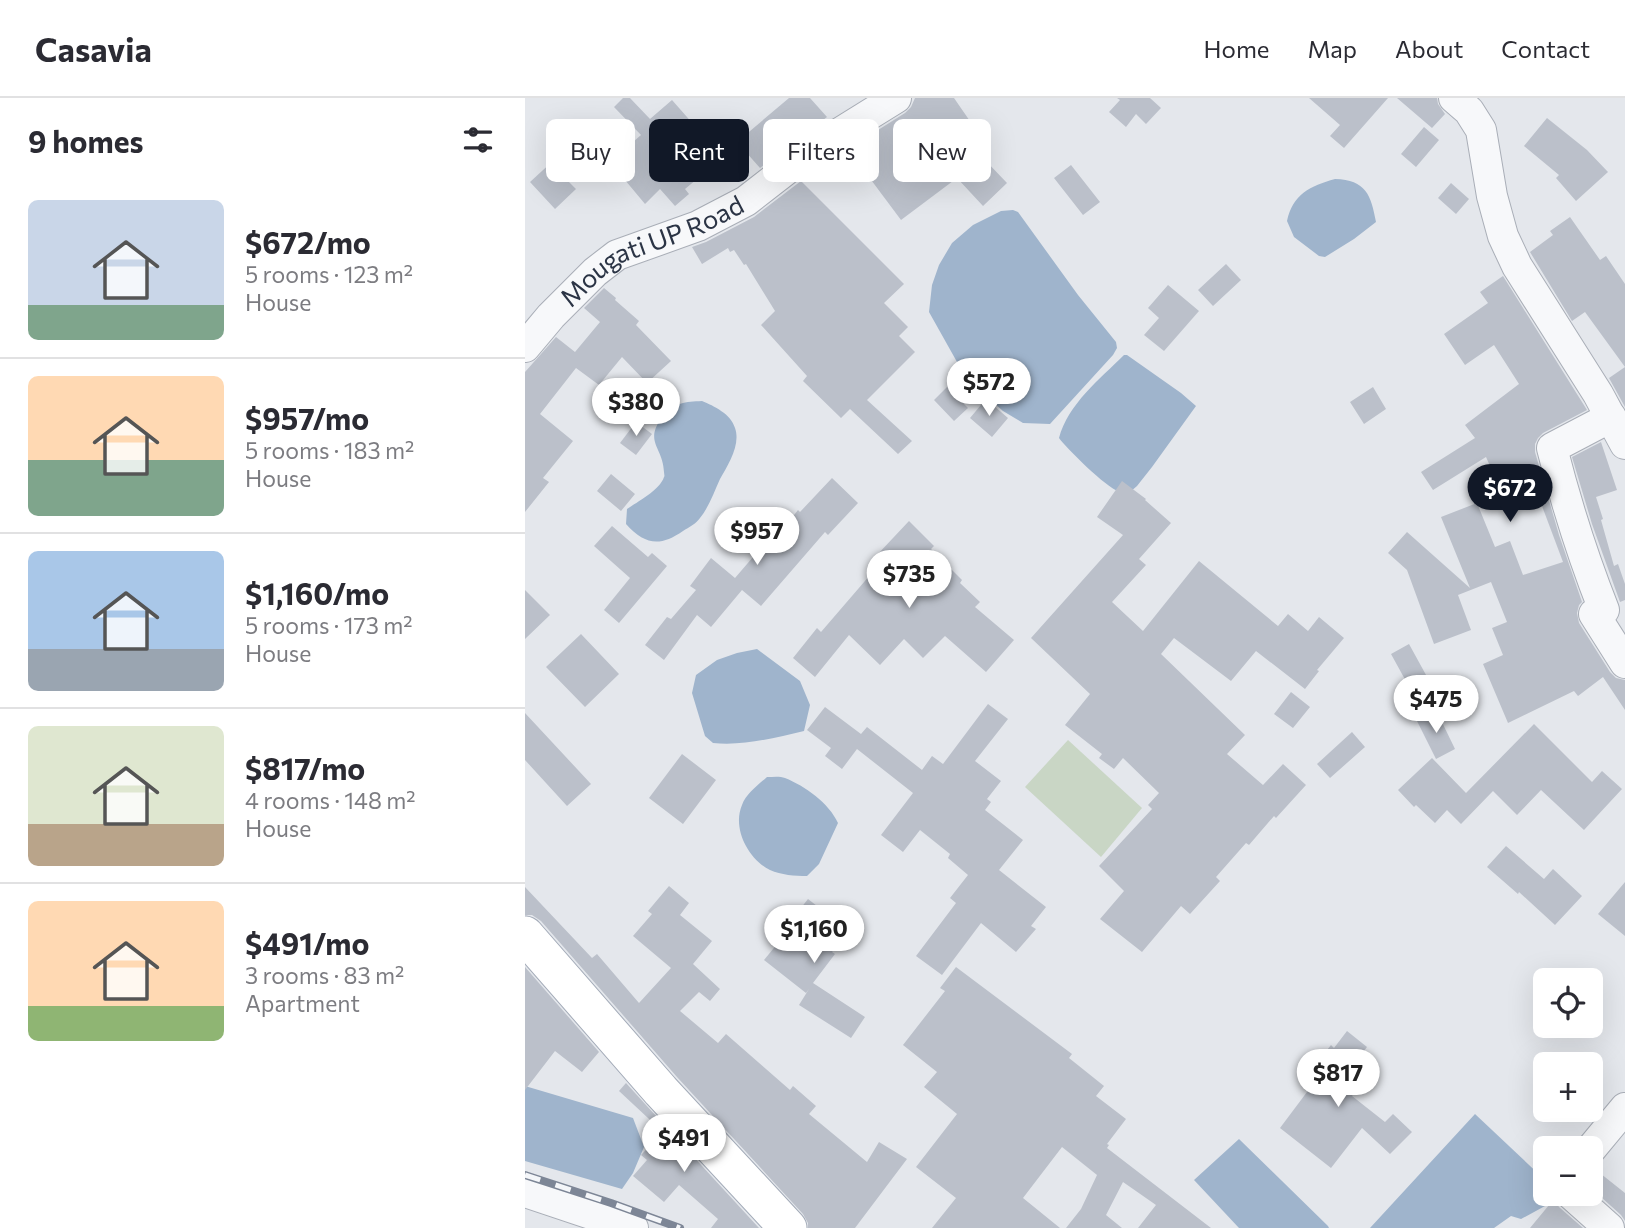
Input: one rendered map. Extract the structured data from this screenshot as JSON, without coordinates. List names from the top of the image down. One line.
{"streets":{"street":["Mougati UP Road"]},"page":{"header":"Casavia","nav":["Home","Map","About","Contact"],"heading":"9 homes","chip":["Buy","Rent","Filters","New"],"list":[{"name":"$672/mo","note":"5 rooms · 123 m² · House"},{"name":"$957/mo","note":"5 rooms · 183 m² · House"},{"name":"$1,160/mo","note":"5 rooms · 173 m² · House"},{"name":"$817/mo","note":"4 rooms · 148 m² · House"},{"name":"$491/mo","note":"3 rooms · 83 m² · Apartment"}],"price":["$572","$380","$672","$957","$735","$475","$1,160","$817","$491"],"map_buttons":["+","−"]}}
